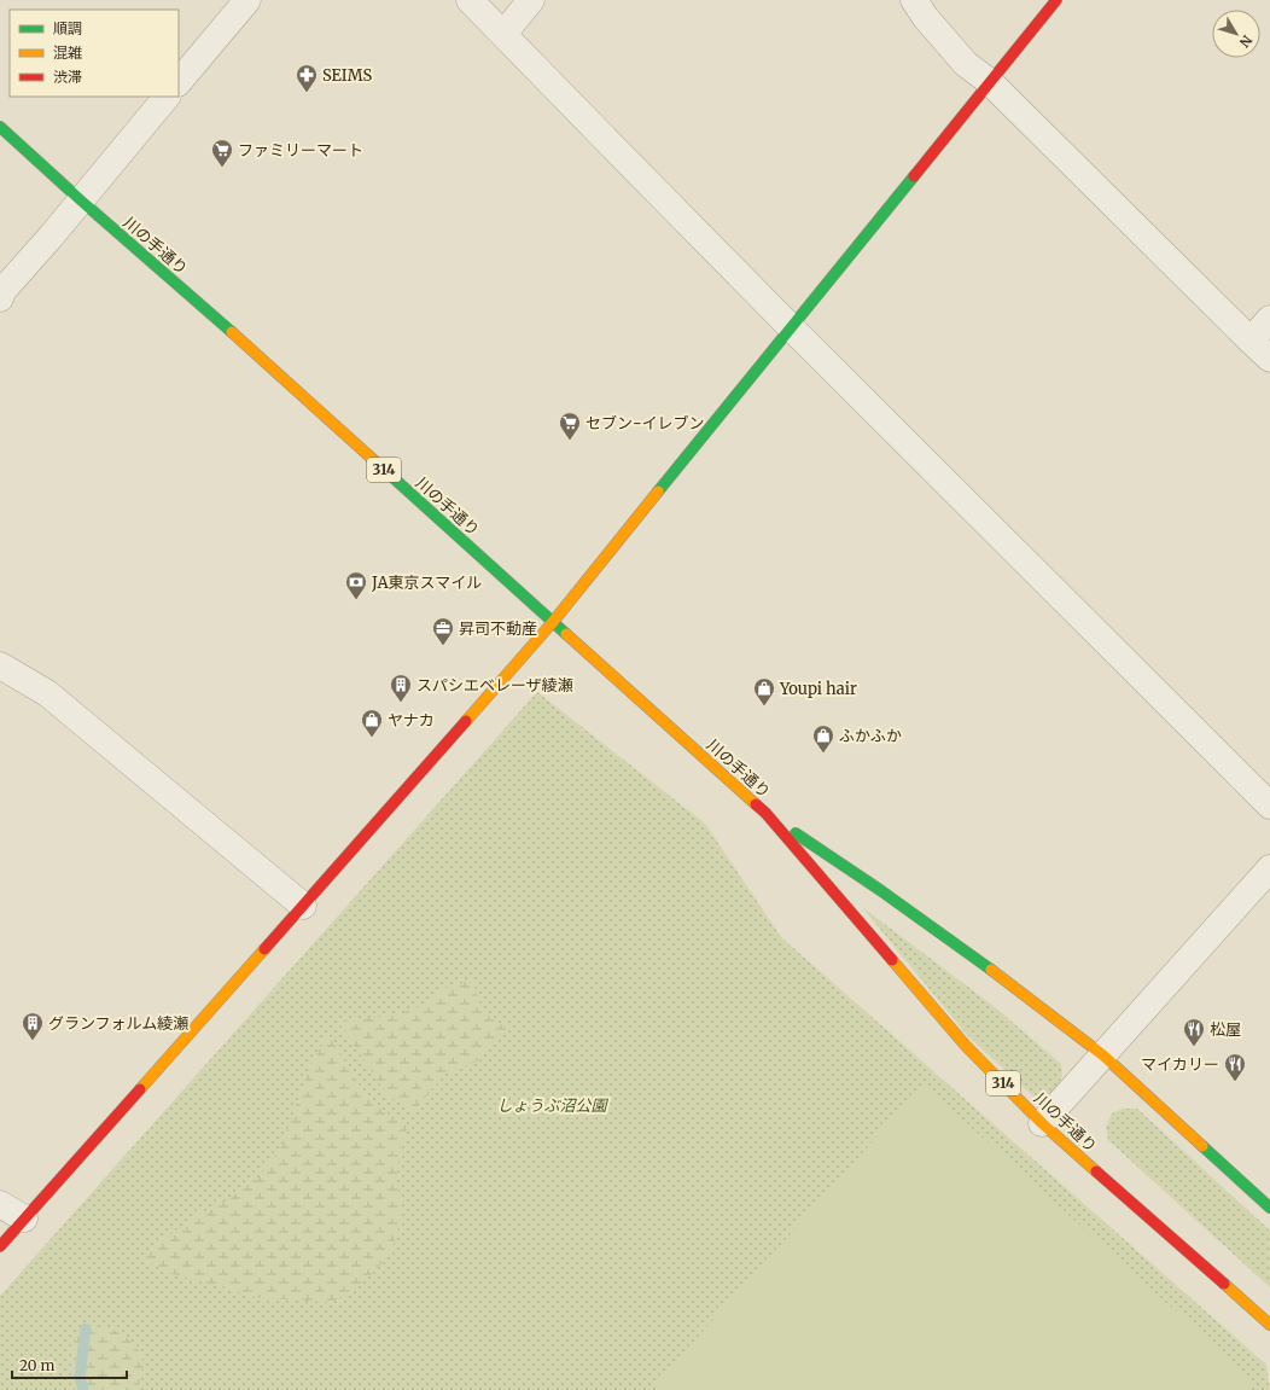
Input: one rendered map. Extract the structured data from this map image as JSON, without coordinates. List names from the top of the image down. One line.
{"streets":{"main road":["川の手通り","314"]},"parks":["しょうぶ沼公園"],"places":{"pharmacy":["SEIMS"],"supermarket":["ファミリーマート","セブン-イレブン"],"bank":["JA東京スマイル"],"office":["昇司不動産"],"building":["スパシエベレーザ綾瀬","グランフォルム綾瀬"],"shop":["Youpi hair","ヤナカ","ふかふか"],"restaurant":["松屋","マイカリー"]},"legend":["順調","混雑","渋滞"],"scale_bar":"20 m","north":"bottom right"}
